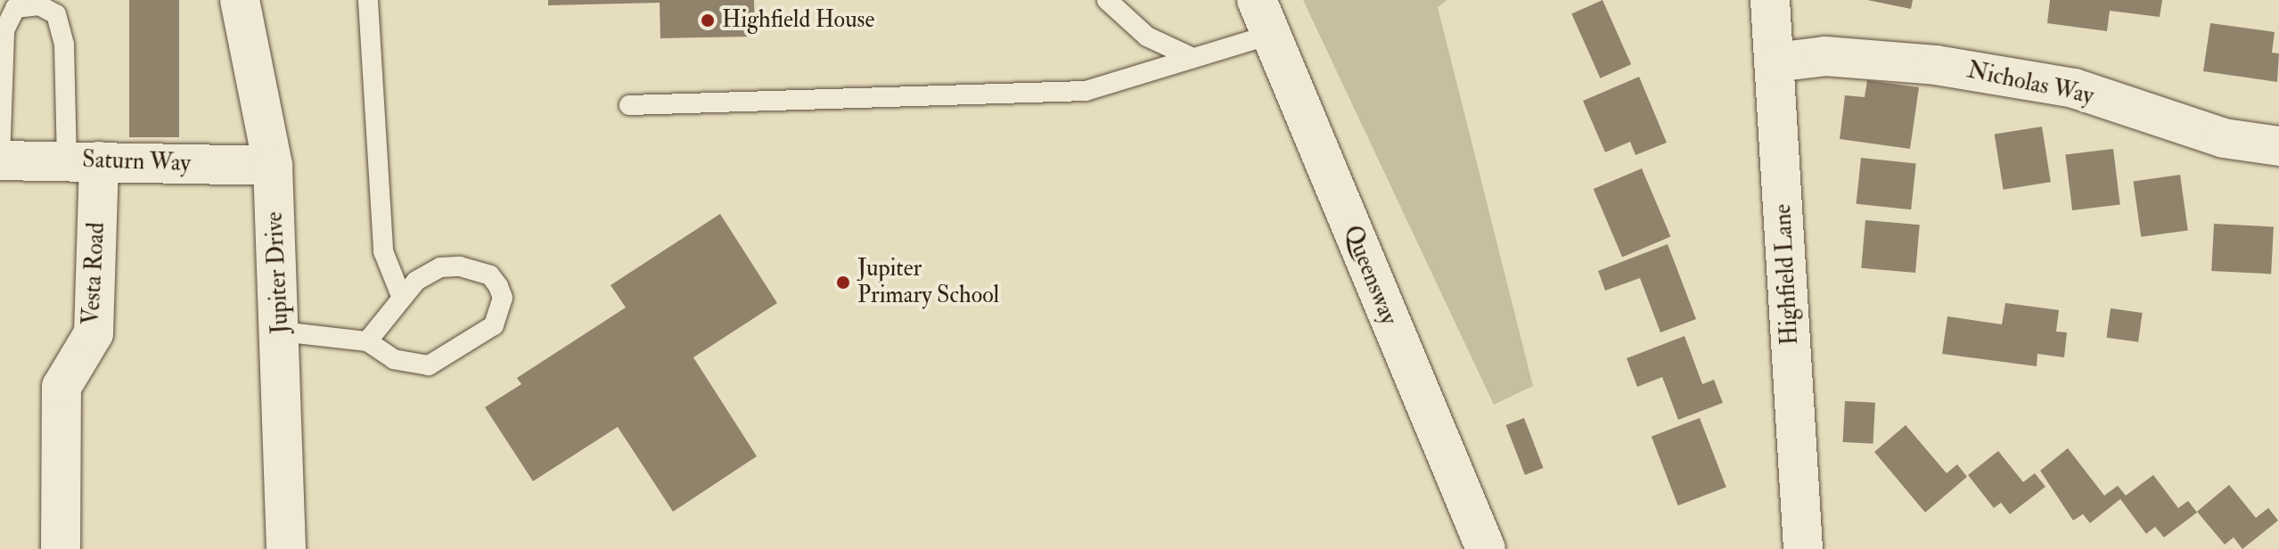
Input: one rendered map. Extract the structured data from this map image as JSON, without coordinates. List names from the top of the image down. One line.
{"streets":{"street":["Nicholas Way","Saturn Way","Jupiter Drive","Vesta Road","Highfield Lane","Queensway"]},"crossings":[["Nicholas Way","Highfield Lane"],["Saturn Way","Jupiter Drive"],["Saturn Way","Vesta Road"]],"places":["Highfield House","Jupiter Primary School"]}
